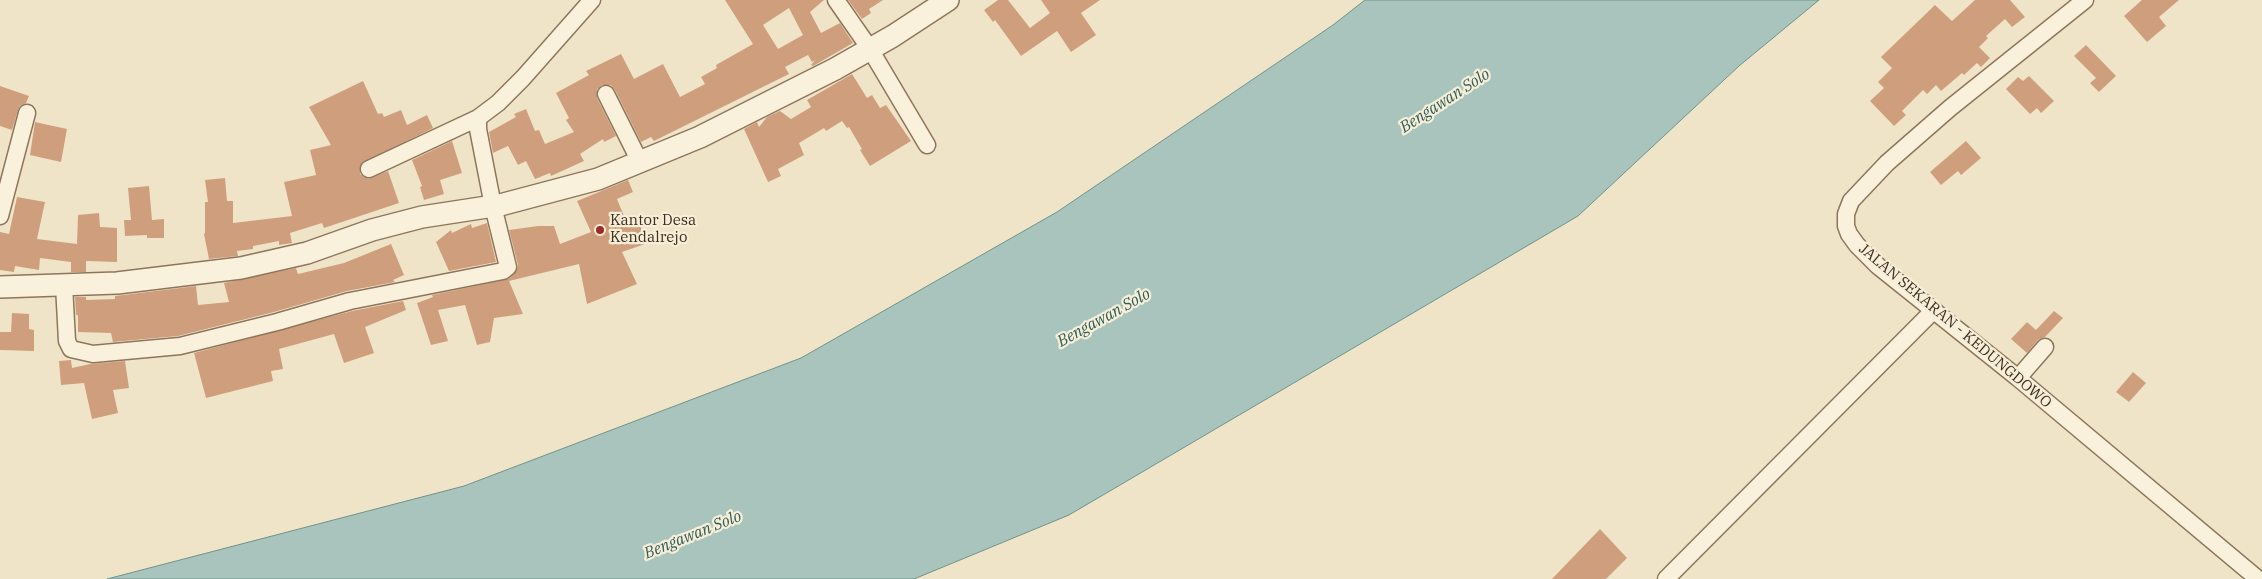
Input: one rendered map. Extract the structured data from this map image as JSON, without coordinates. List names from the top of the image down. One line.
{"streets":{"street":["JALAN SEKARAN - KEDUNGDOWO"]},"water":["Bengawan Solo"],"places":["Kantor Desa Kendalrejo"]}
